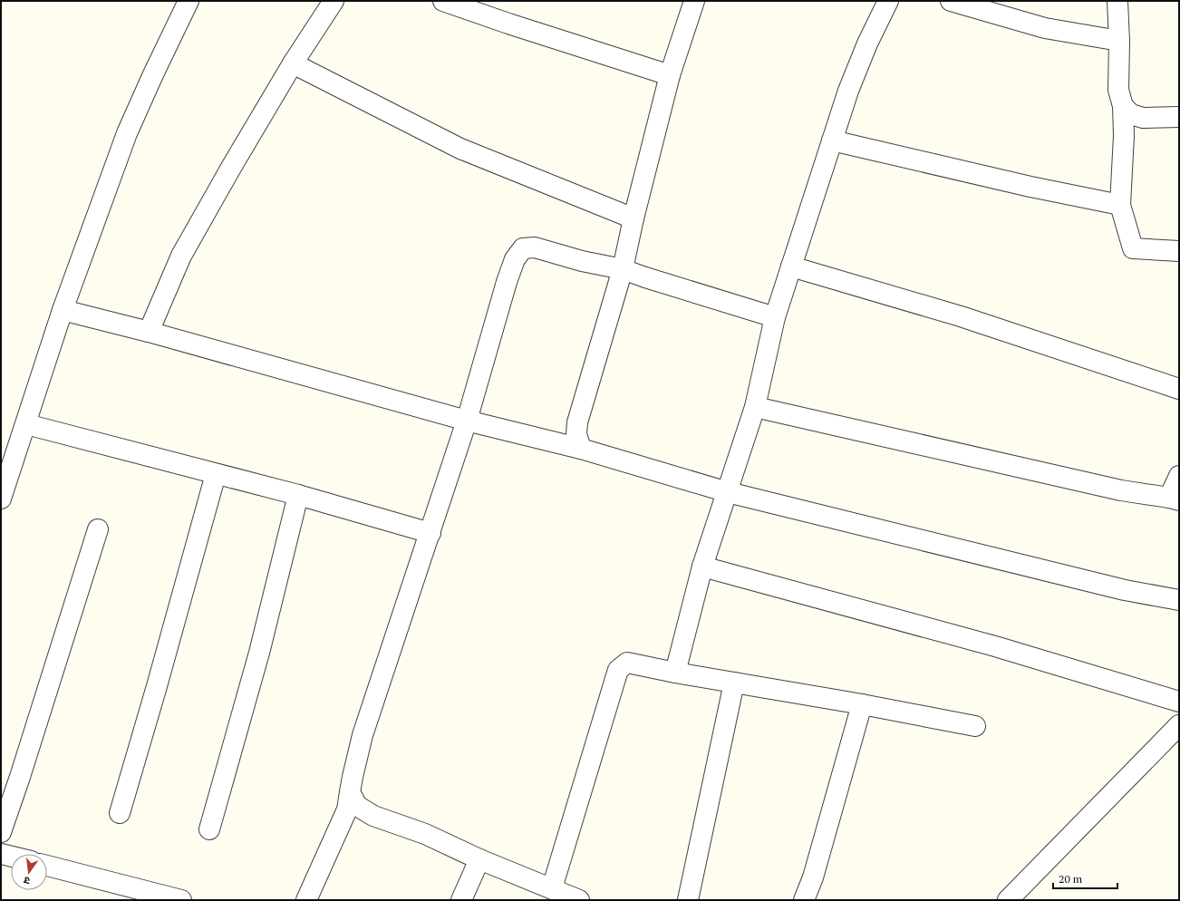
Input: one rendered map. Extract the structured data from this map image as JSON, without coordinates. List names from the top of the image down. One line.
{"scale_bar":"20 m","north":"bottom"}
